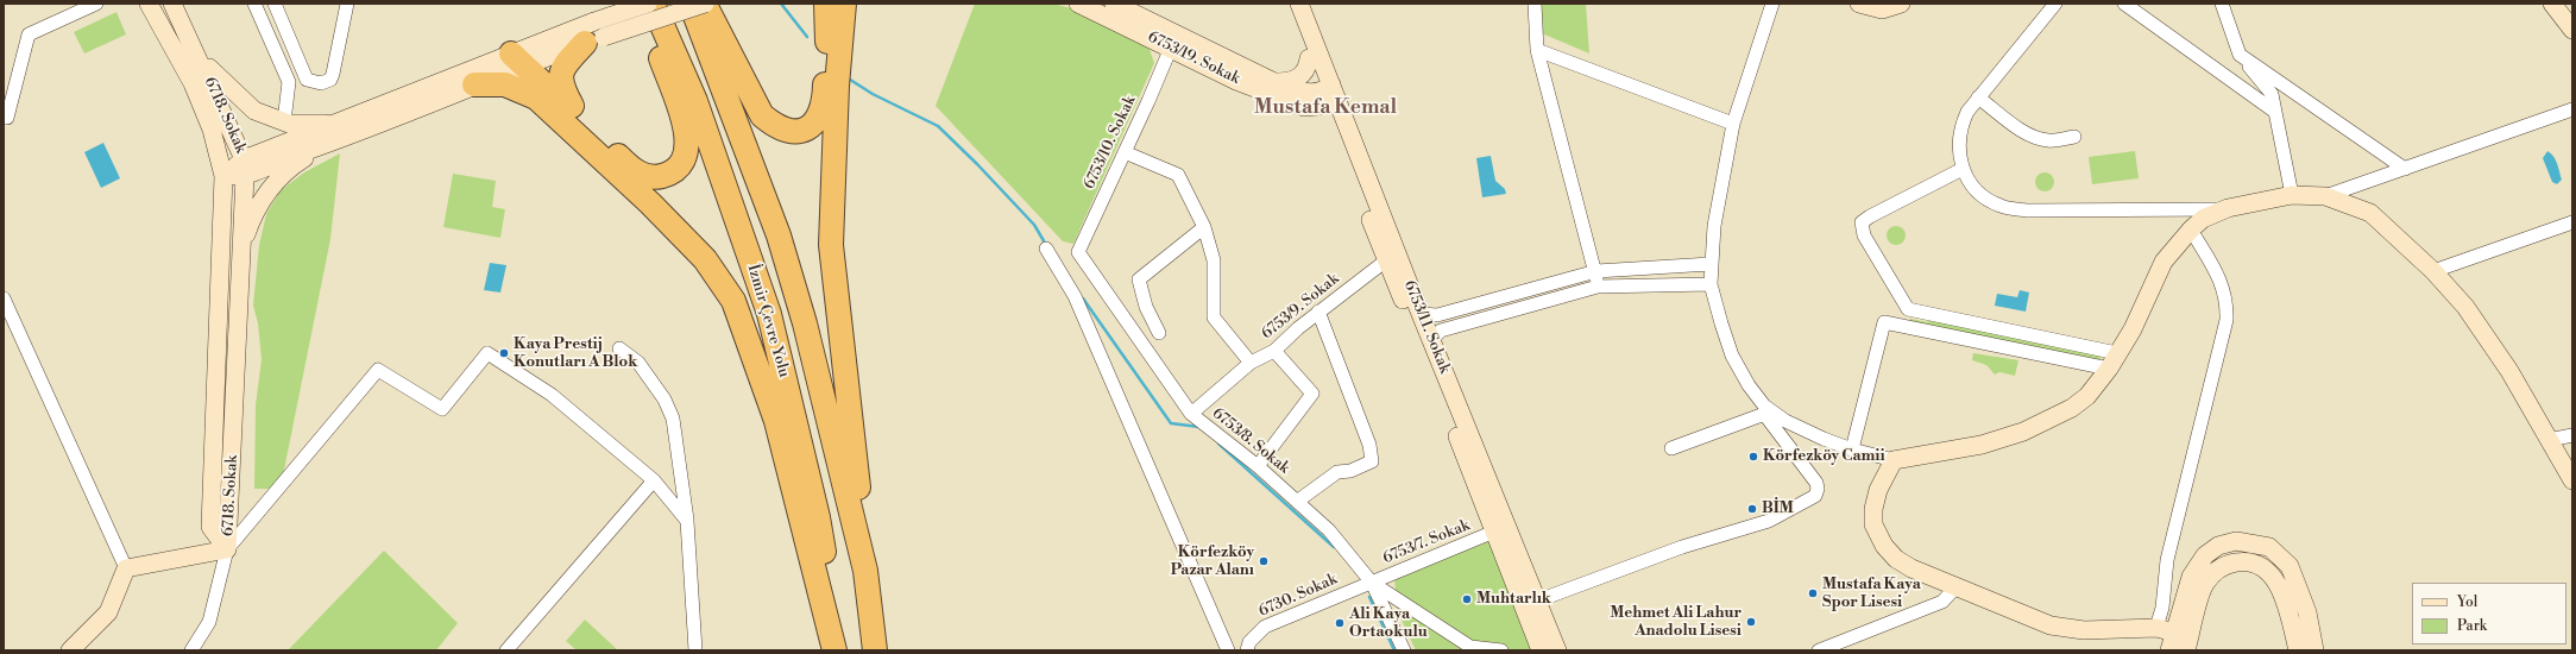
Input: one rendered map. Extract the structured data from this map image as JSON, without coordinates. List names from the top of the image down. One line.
{"streets":{"highway":["İzmir Çevre Yolu"],"street":["6753/19. Sokak","6718. Sokak","6753/10. Sokak","6753/9. Sokak","6753/11. Sokak","6753/8. Sokak","6753/7. Sokak","6730. Sokak"]},"crossings":[["6753/19. Sokak","6753/10. Sokak"],["6753/19. Sokak","6753/11. Sokak"],["6753/10. Sokak","6753/8. Sokak"],["6753/9. Sokak","6753/11. Sokak"],["6753/9. Sokak","6753/8. Sokak"],["6753/11. Sokak","6753/7. Sokak"],["6753/8. Sokak","6753/7. Sokak"],["6753/8. Sokak","6730. Sokak"],["6753/7. Sokak","6730. Sokak"]],"districts":["Mustafa Kemal"],"places":["Kaya Prestij Konutları A Blok","Körfezköy Camii","BİM","Körfezköy Pazar Alanı","Mustafa Kaya Spor Lisesi","Muhtarlık","Mehmet Ali Lahur Anadolu Lisesi","Ali Kaya Ortaokulu"],"legend":["Yol","Park"]}
